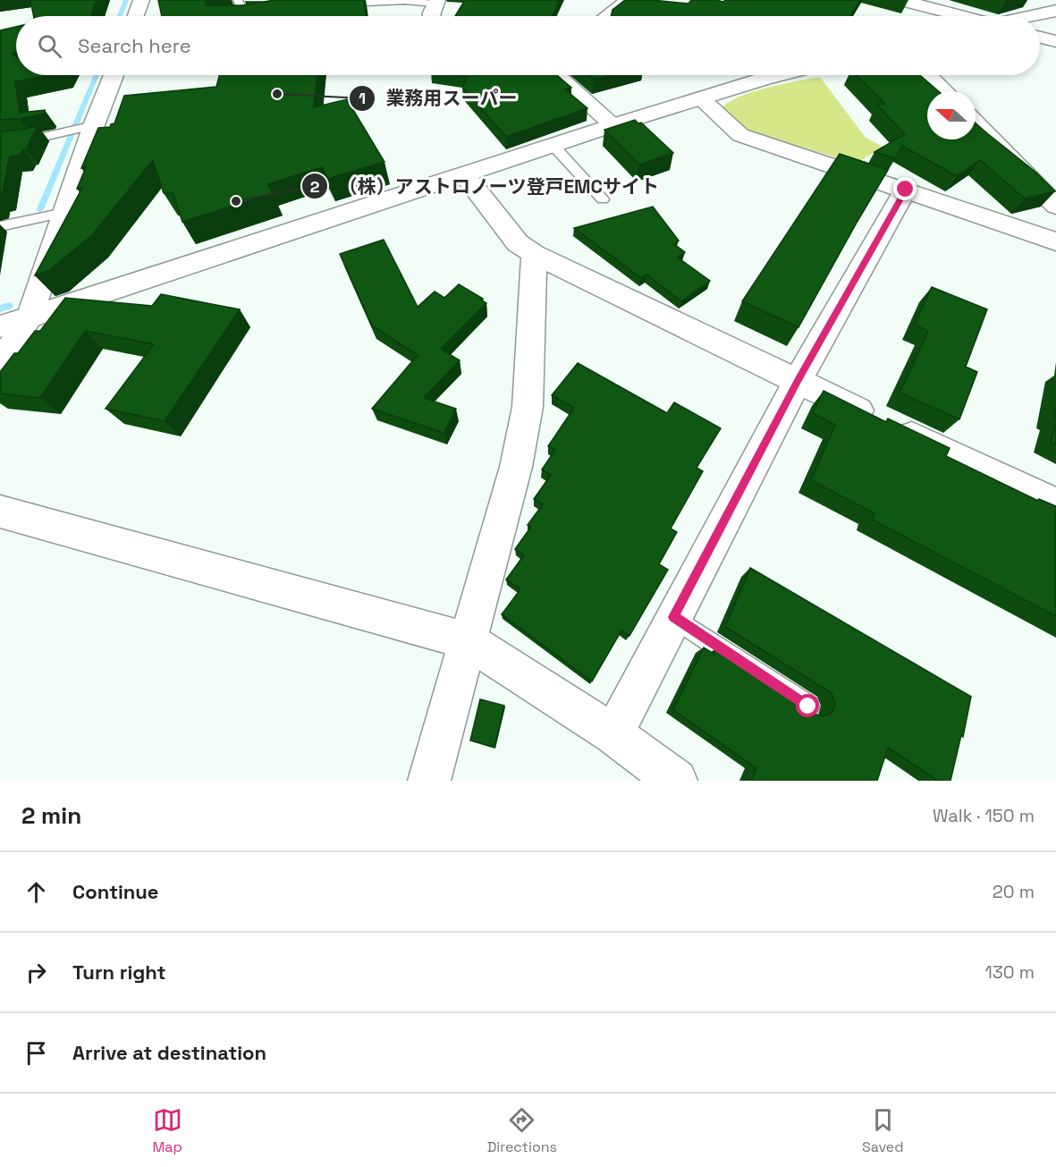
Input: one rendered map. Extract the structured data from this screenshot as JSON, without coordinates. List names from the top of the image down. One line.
{"places":["業務用スーパー","（株）アストロノーツ登戸EMCサイト"],"north":"left","page":{"search":"Search here","heading":["2 min","Walk · 150 m"],"list":[["Continue","20 m"],["Turn right","130 m"],"Arrive at destination"],"nav":["Map","Directions","Saved"]}}
